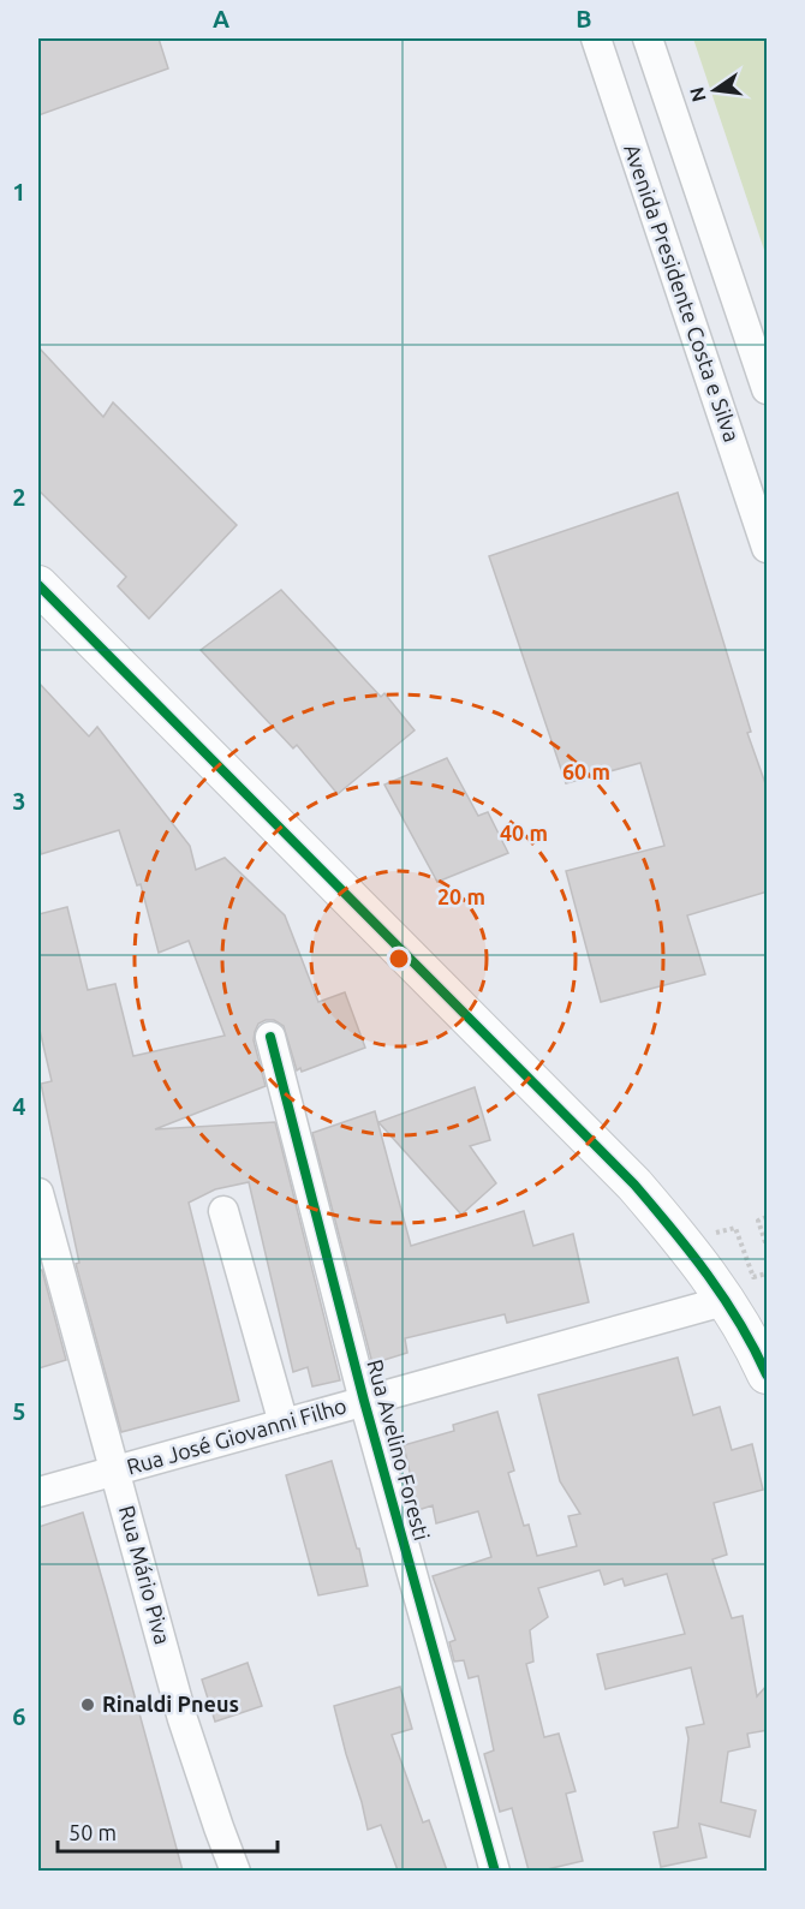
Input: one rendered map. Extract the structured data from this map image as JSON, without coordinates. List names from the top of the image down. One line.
{"streets":{"street":["Avenida Presidente Costa e Silva","Rua José Giovanni Filho","Rua Avelino Foresti","Rua Mário Piva"]},"crossings":[["Rua José Giovanni Filho","Rua Avelino Foresti"],["Rua José Giovanni Filho","Rua Mário Piva"]],"places":["Rinaldi Pneus"],"scale_bar":"50 m","north":"left","grid":{"columns":["A","B"],"rows":["1","2","3","4","5","6"]},"rings":["60 m","40 m","20 m"]}
